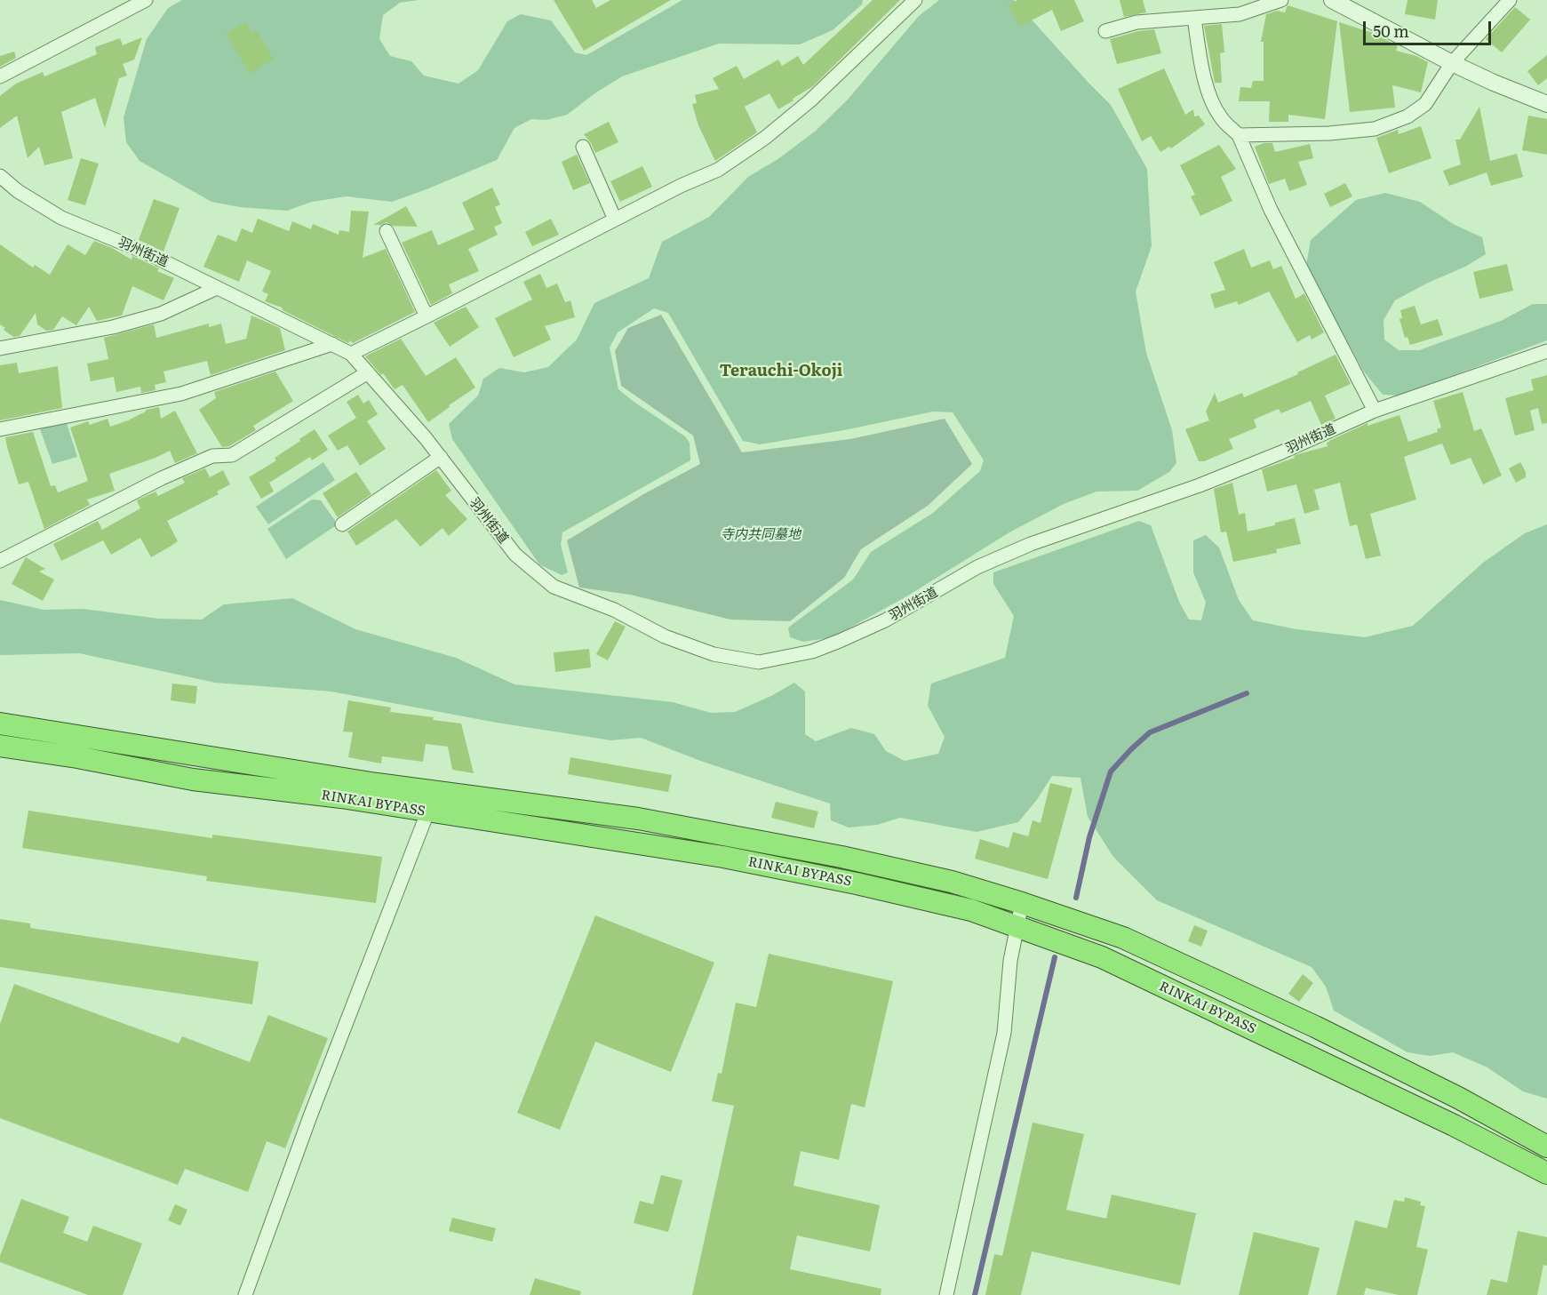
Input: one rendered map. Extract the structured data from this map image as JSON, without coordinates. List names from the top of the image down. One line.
{"streets":{"highway":["RINKAI BYPASS"],"street":["羽州街道"]},"districts":["Terauchi-Okoji"],"parks":["寺内共同墓地"],"scale_bar":"50 m"}
